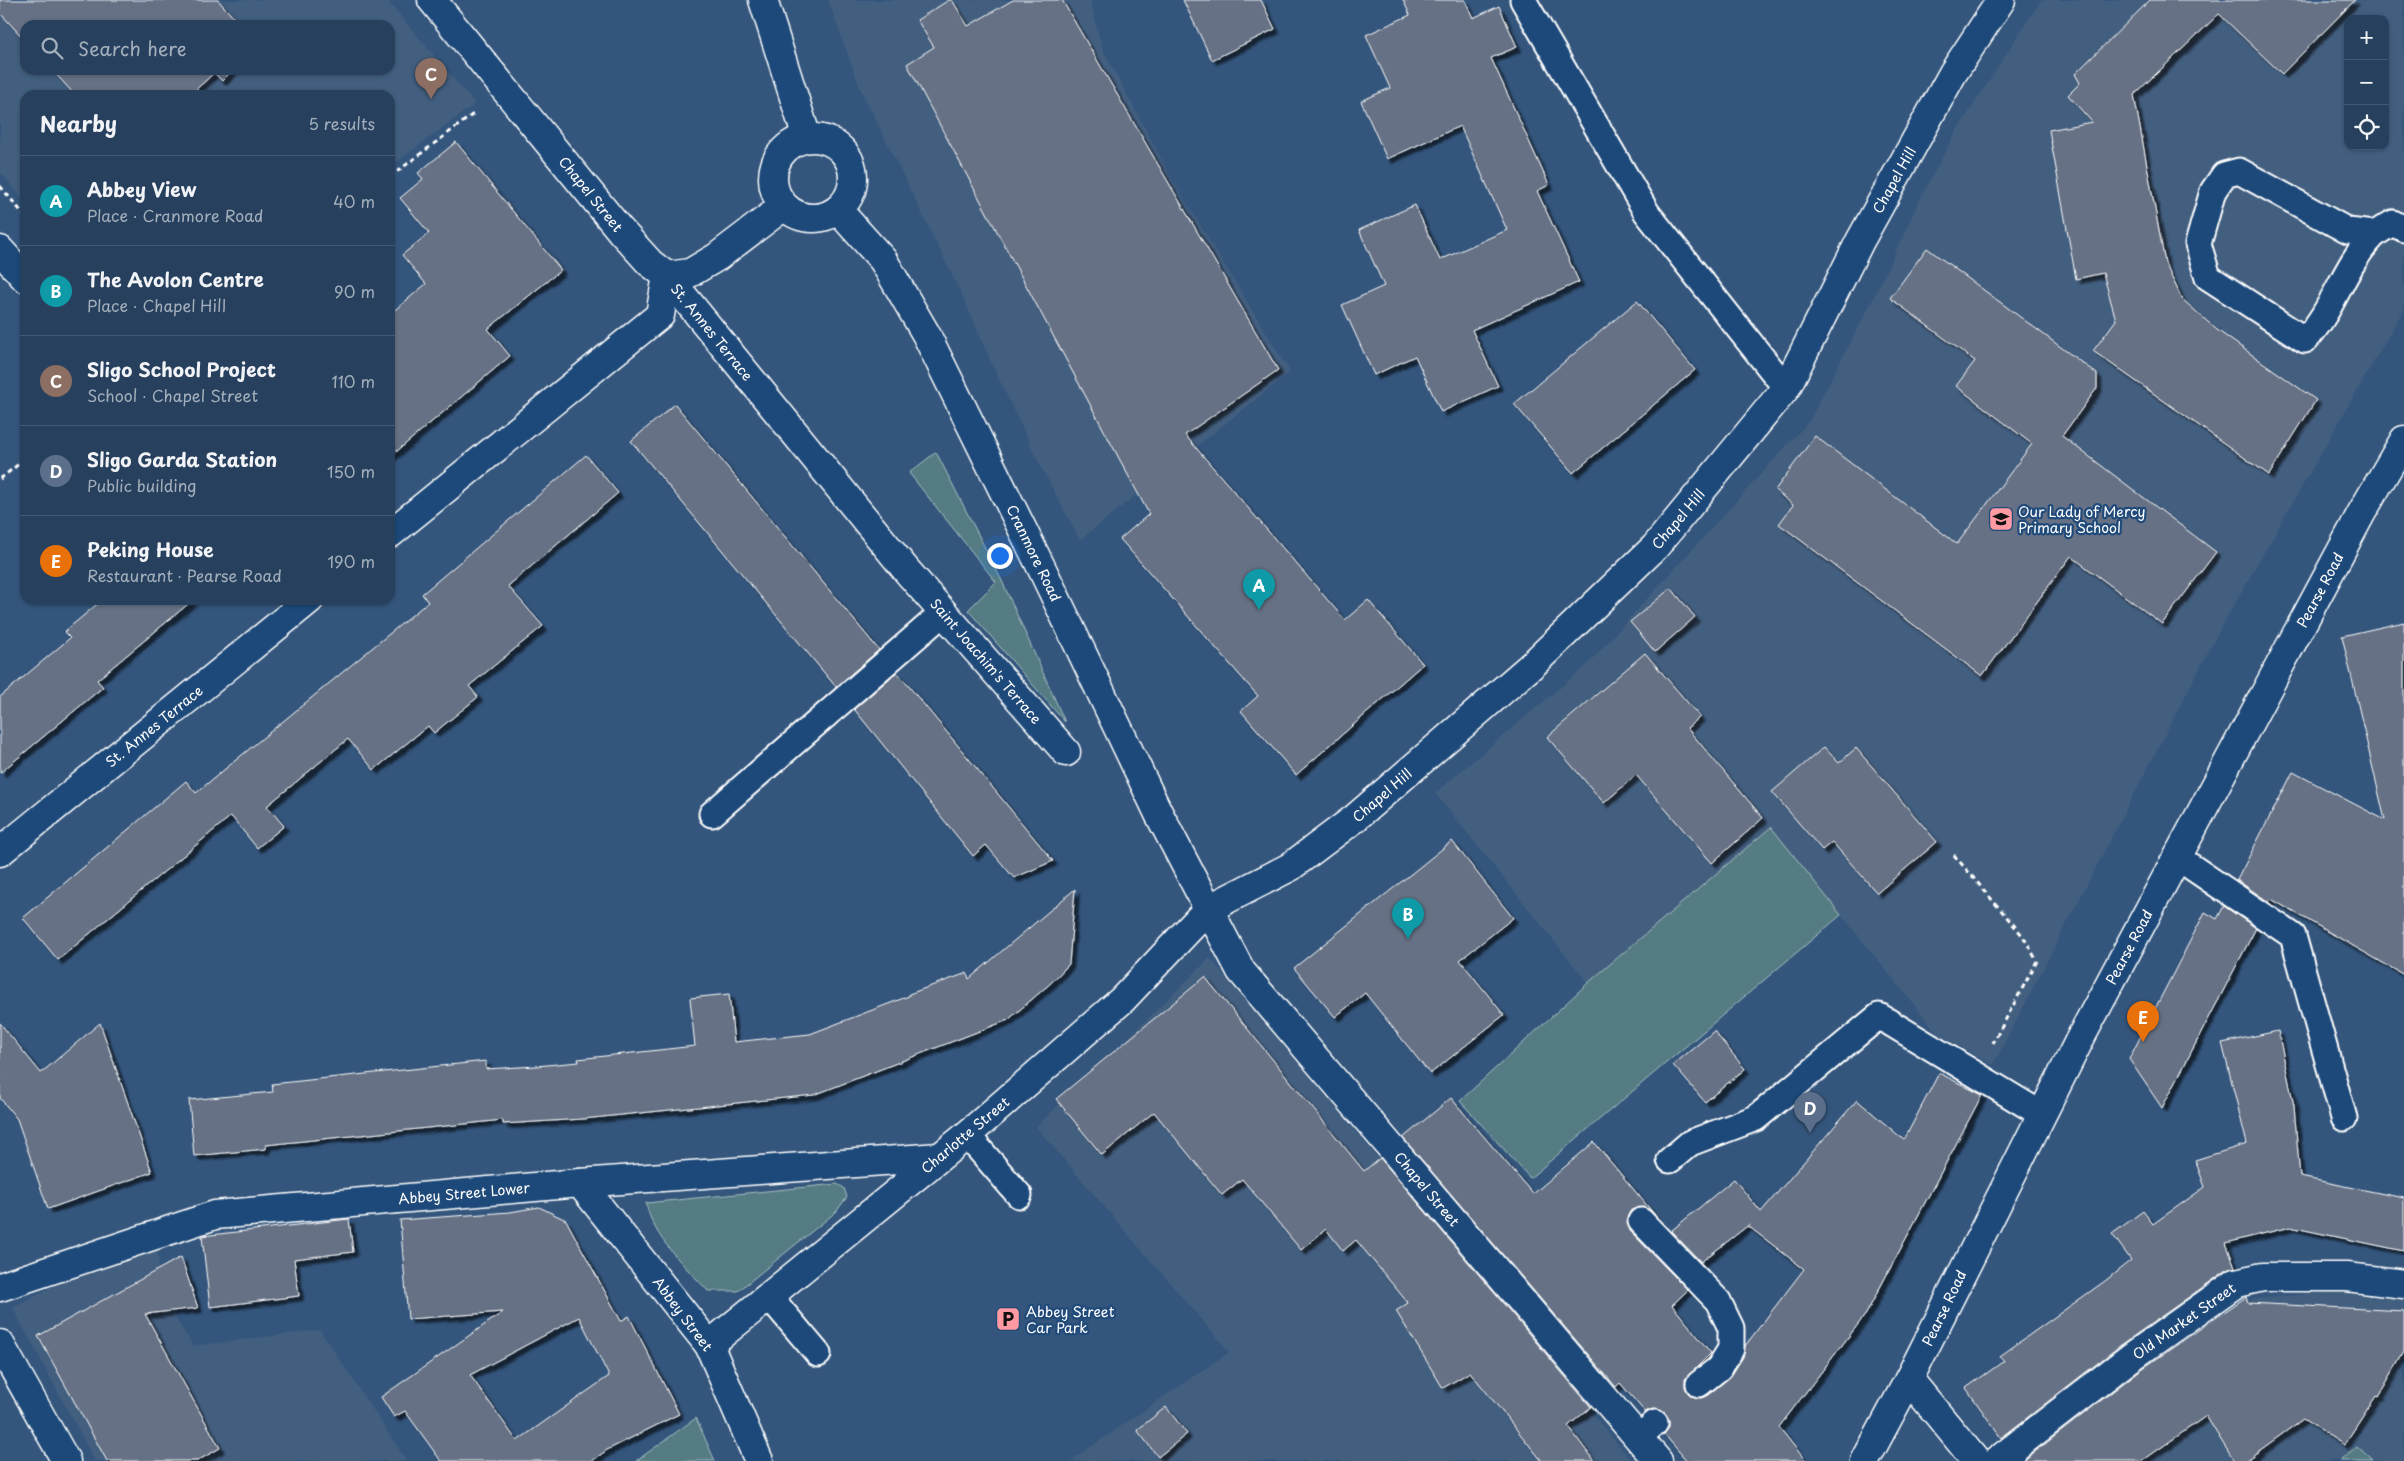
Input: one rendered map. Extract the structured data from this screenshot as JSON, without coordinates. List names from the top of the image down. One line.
{"streets":{"street":["Chapel Hill","Chapel Street","St. Annes Terrace","Cranmore Road","Pearse Road","Saint Joachim's Terrace","Charlotte Street","Abbey Street Lower","Abbey Street","Old Market Street"]},"crossings":[["Chapel Hill","Chapel Street"],["Chapel Hill","Cranmore Road"],["Chapel Hill","Charlotte Street"],["Chapel Street","St. Annes Terrace"],["Chapel Street","Cranmore Road"],["Chapel Street","Charlotte Street"],["St. Annes Terrace","Saint Joachim's Terrace"],["Cranmore Road","Charlotte Street"],["Charlotte Street","Abbey Street Lower"],["Charlotte Street","Abbey Street"],["Abbey Street Lower","Abbey Street"]],"places":{"school or university":["Our Lady of Mercy Primary School"],"parking":["Abbey Street Car Park"]},"page":{"map_buttons":["+","−"],"search":"Search here","pins":["C","A","B","E","D"],"heading":["Nearby","5 results"],"list":[{"mark":"A","name":"Abbey View","note":"Place · Cranmore Road","value":"40 m"},{"mark":"B","name":"The Avolon Centre","note":"Place · Chapel Hill","value":"90 m"},{"mark":"C","name":"Sligo School Project","note":"School · Chapel Street","value":"110 m"},{"mark":"D","name":"Sligo Garda Station","note":"Public building","value":"150 m"},{"mark":"E","name":"Peking House","note":"Restaurant · Pearse Road","value":"190 m"}]}}
